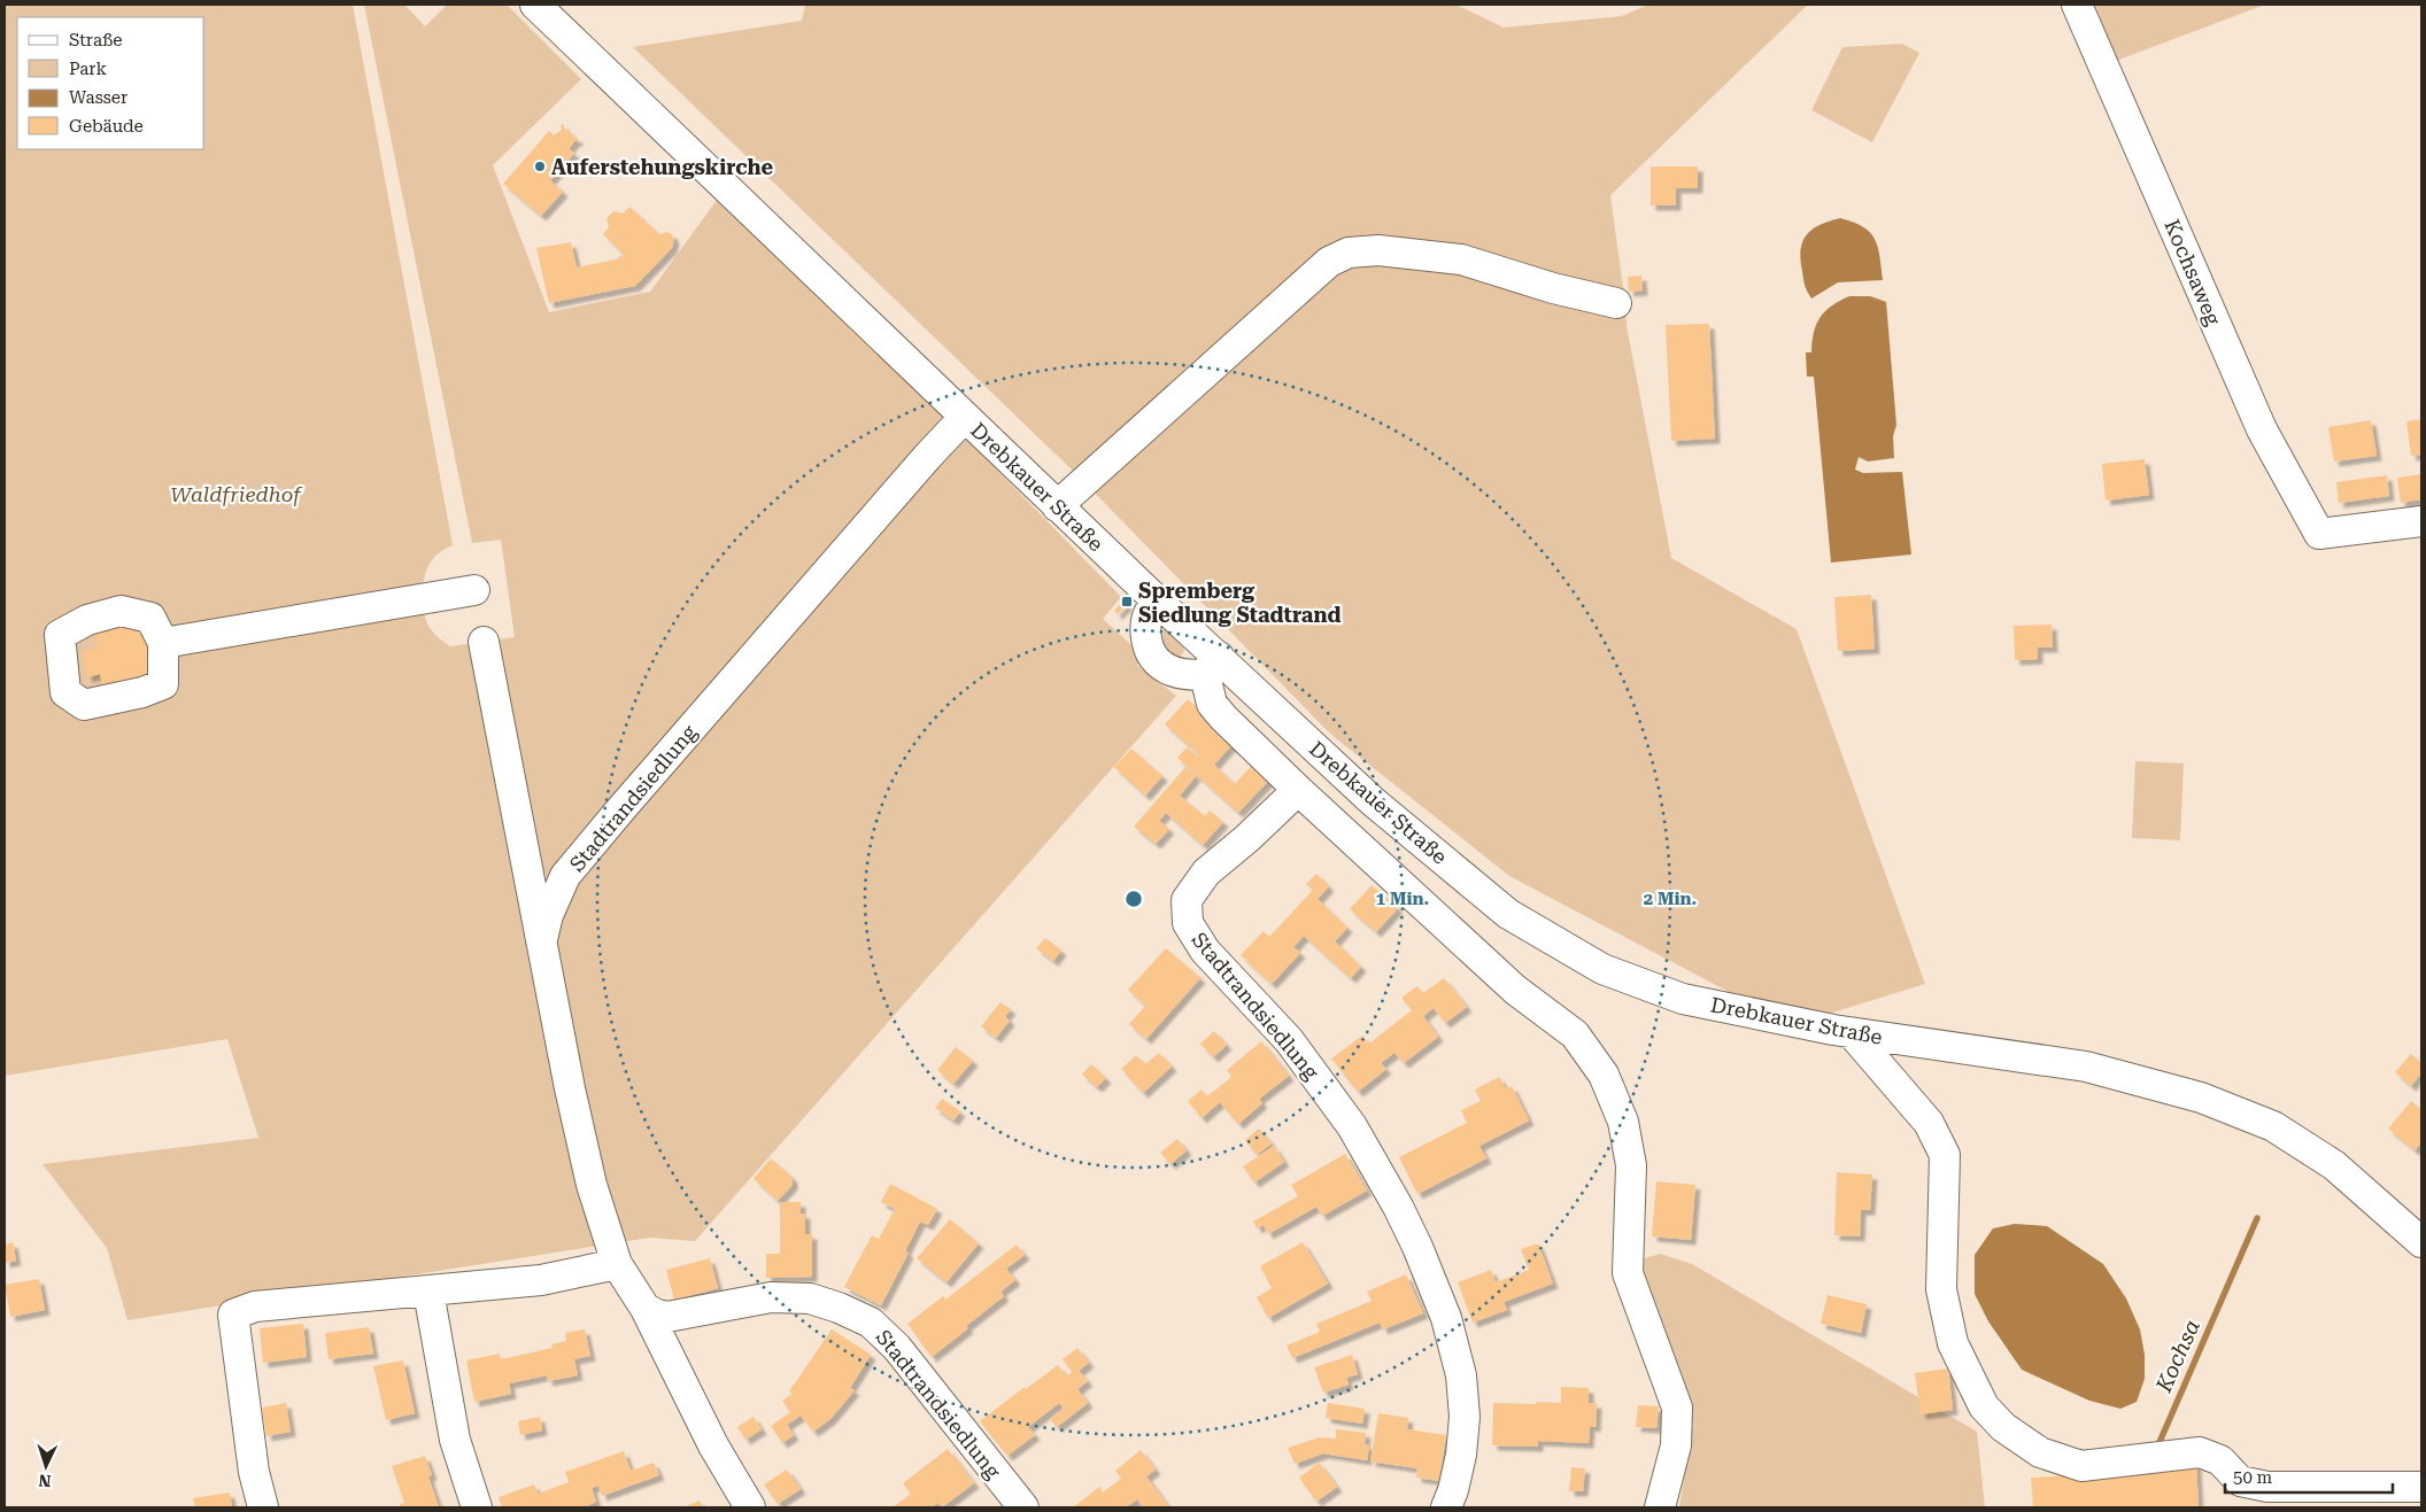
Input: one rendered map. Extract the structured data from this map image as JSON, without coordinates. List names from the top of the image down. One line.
{"streets":{"street":["Kochsaweg","Drebkauer Straße","Stadtrandsiedlung"]},"crossings":[["Drebkauer Straße","Stadtrandsiedlung"]],"water":["Kochsa"],"parks":["Waldfriedhof"],"places":{"other":["Auferstehungskirche"],"transit":["Spremberg Siedlung Stadtrand"]},"legend":["Straße","Park","Wasser","Gebäude"],"scale_bar":"50 m","north":"bottom","rings":["1 Min.","2 Min."]}
